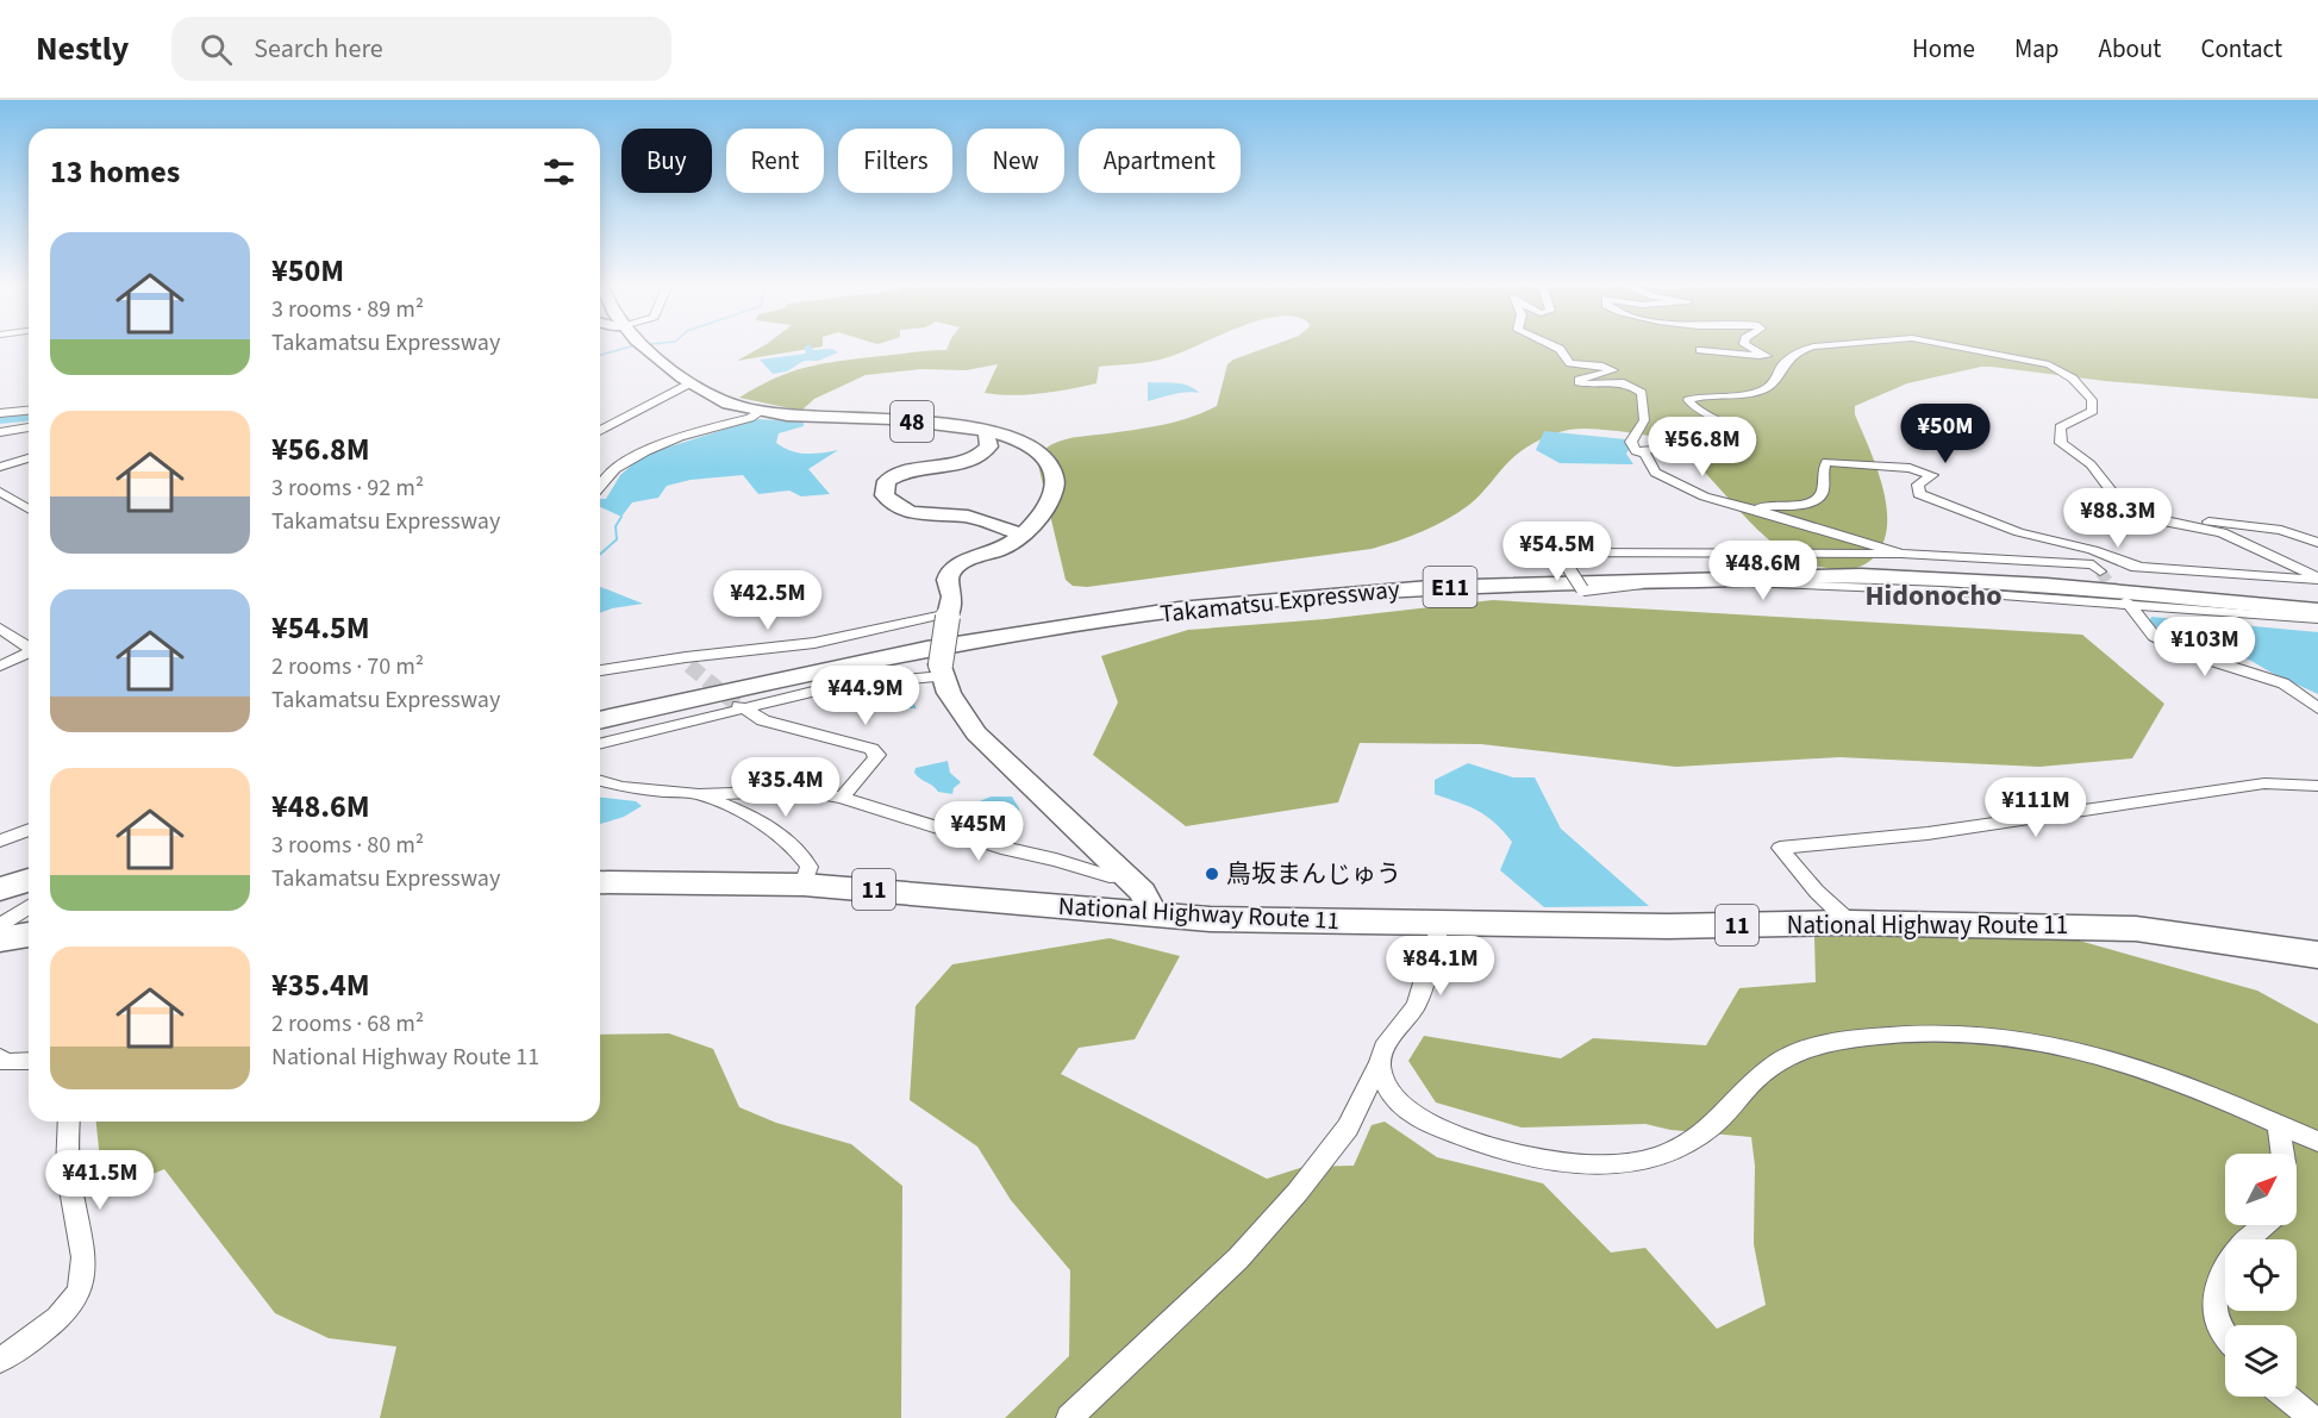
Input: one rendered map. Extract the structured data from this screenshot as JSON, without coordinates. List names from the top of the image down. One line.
{"streets":{"highway":["E11","Takamatsu Expressway","11","National Highway Route 11"],"main road":["48"]},"districts":["Hidonocho"],"places":["鳥坂まんじゅう"],"north":"top right","page":{"header":"Nestly","search":"Search here","nav":["Home","Map","About","Contact"],"chip":["Buy","Rent","Filters","New","Apartment"],"heading":"13 homes","list":[{"name":"¥50M","note":"3 rooms · 89 m² · Takamatsu Expressway"},{"name":"¥56.8M","note":"3 rooms · 92 m² · Takamatsu Expressway"},{"name":"¥54.5M","note":"2 rooms · 70 m² · Takamatsu Expressway"},{"name":"¥48.6M","note":"3 rooms · 80 m² · Takamatsu Expressway"},{"name":"¥35.4M","note":"2 rooms · 68 m² · National Highway Route 11"}],"price":["¥50M","¥56.8M","¥88.3M","¥54.5M","¥48.6M","¥42.5M","¥103M","¥44.9M","¥35.4M","¥111M","¥45M","¥84.1M","¥41.5M"]}}
